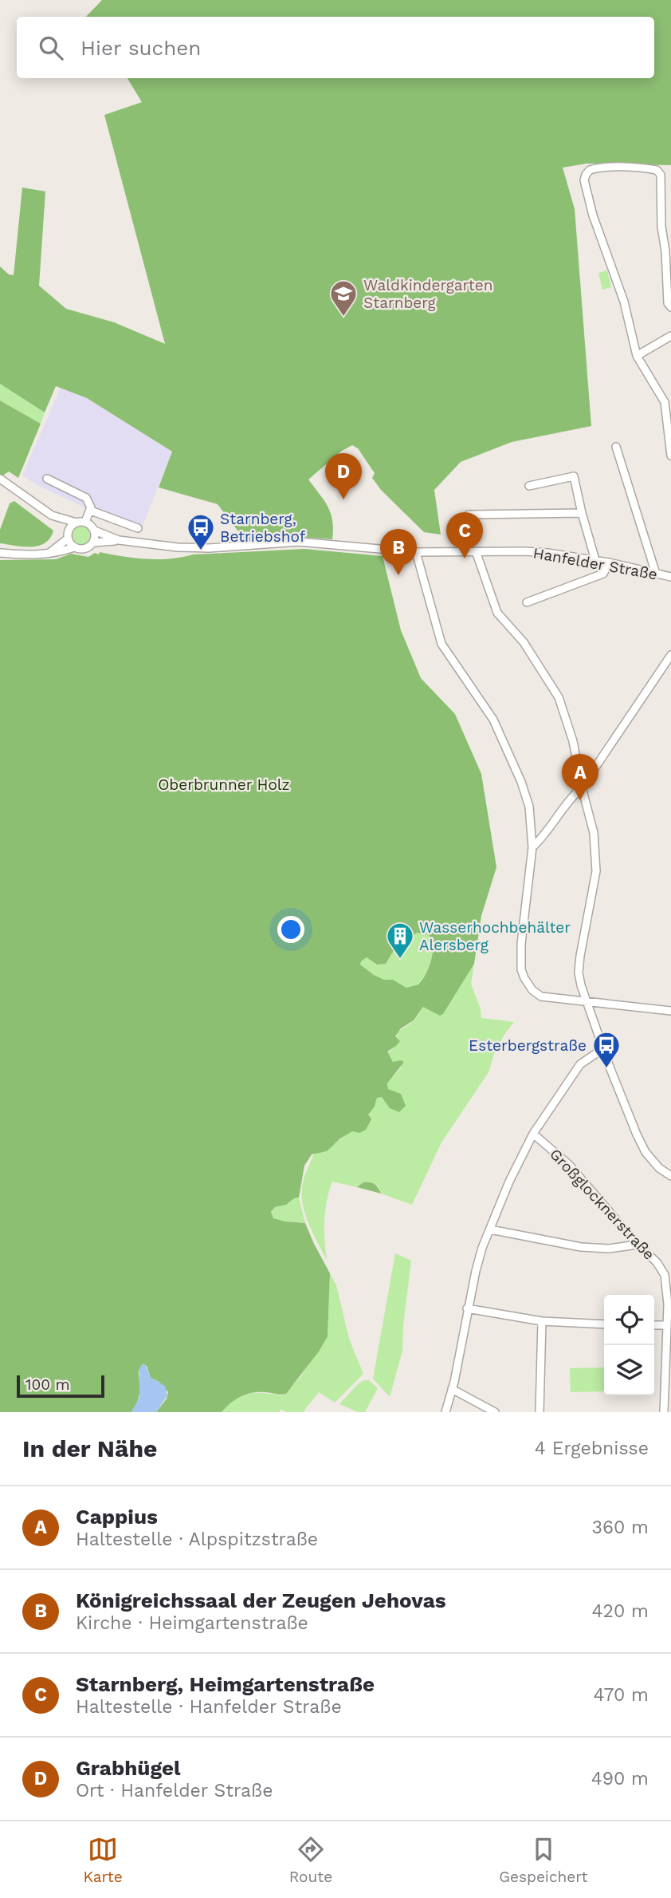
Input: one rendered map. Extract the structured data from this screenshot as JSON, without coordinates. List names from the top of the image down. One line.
{"streets":{"street":["Hanfelder Straße","Großglocknerstraße"]},"parks":["Oberbrunner Holz"],"places":{"school or university":["Waldkindergarten Starnberg"],"bus stop":["Starnberg, Betriebshof","Esterbergstraße"],"building":["Wasserhochbehälter Alersberg"]},"scale_bar":"100 m","page":{"search":"Hier suchen","pins":["D","C","B","A"],"scale":"100 m","heading":["In der Nähe","4 Ergebnisse"],"list":[{"mark":"A","name":"Cappius","note":"Haltestelle · Alpspitzstraße","value":"360 m"},{"mark":"B","name":"Königreichssaal der Zeugen Jehovas","note":"Kirche · Heimgartenstraße","value":"420 m"},{"mark":"C","name":"Starnberg, Heimgartenstraße","note":"Haltestelle · Hanfelder Straße","value":"470 m"},{"mark":"D","name":"Grabhügel","note":"Ort · Hanfelder Straße","value":"490 m"}],"nav":["Karte","Route","Gespeichert"]}}
